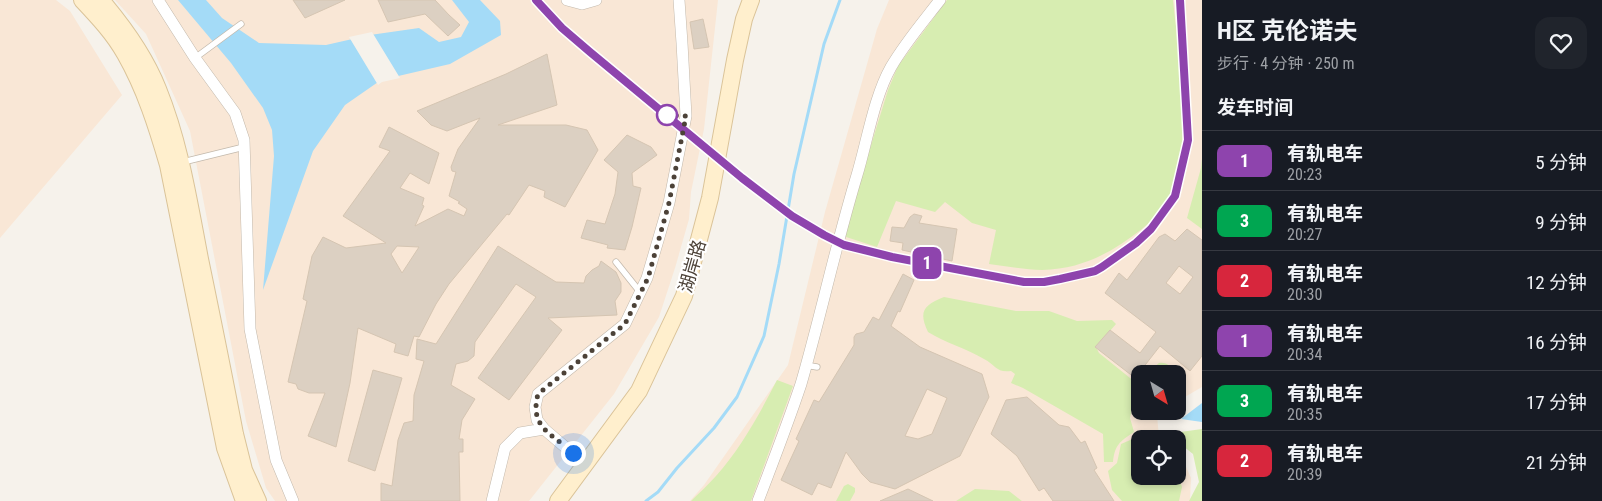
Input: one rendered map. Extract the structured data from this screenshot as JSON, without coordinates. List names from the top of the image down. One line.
{"streets":{"street":["湖岸路"]},"lines":["tram line 1"],"north":"bottom right","page":{"on_map":"1","heading":[["H区 克伦诺夫","步行 · 4 分钟 · 250 m"],"发车时间"],"list":[{"mark":"1","name":"有轨电车","note":"20:23","value":"5 分钟"},{"mark":"3","name":"有轨电车","note":"20:27","value":"9 分钟"},{"mark":"2","name":"有轨电车","note":"20:30","value":"12 分钟"},{"mark":"1","name":"有轨电车","note":"20:34","value":"16 分钟"},{"mark":"3","name":"有轨电车","note":"20:35","value":"17 分钟"},{"mark":"2","name":"有轨电车","note":"20:39","value":"21 分钟"}]}}
